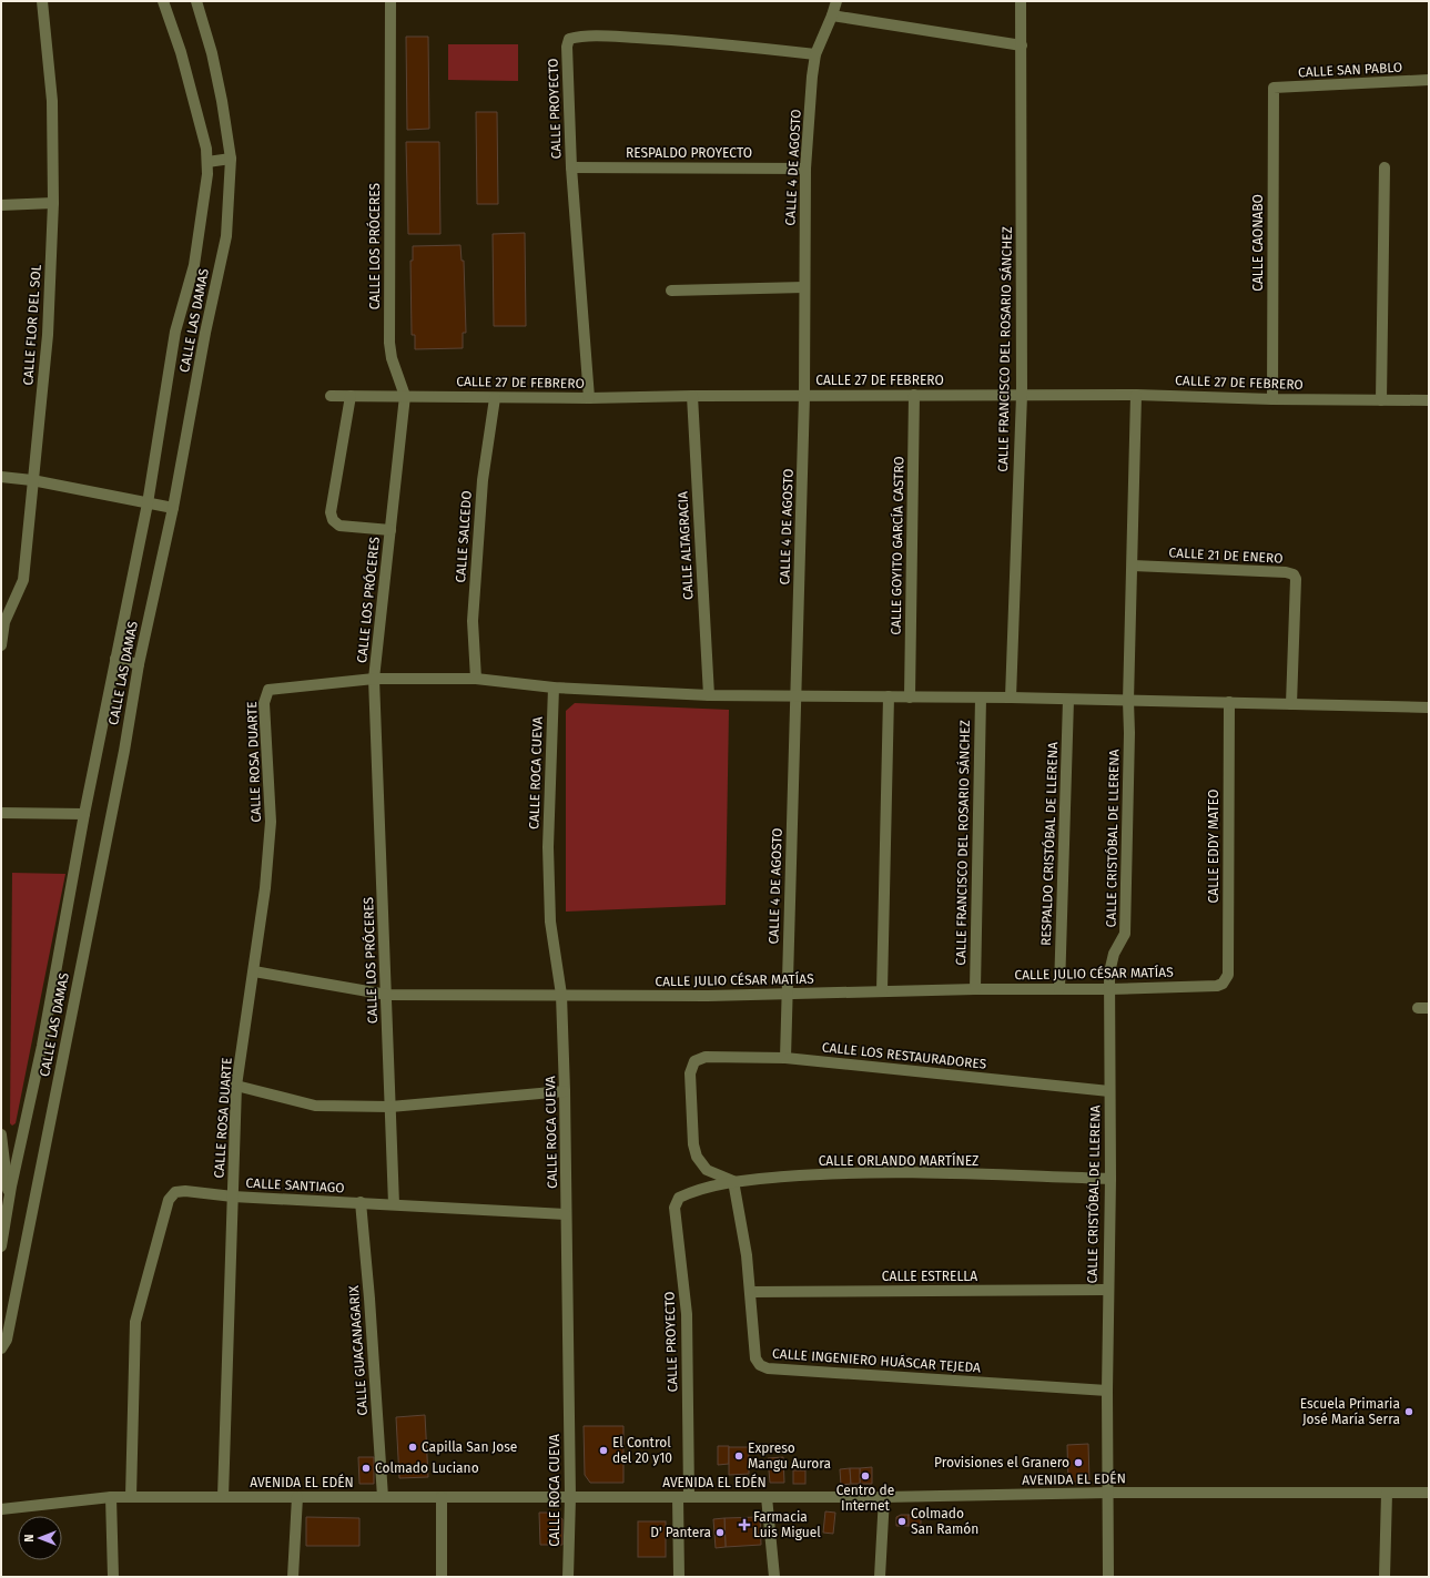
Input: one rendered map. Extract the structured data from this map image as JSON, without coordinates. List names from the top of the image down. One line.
{"streets":{"street":["CALLE SAN PABLO","CALLE PROYECTO","RESPALDO PROYECTO","CALLE 4 DE AGOSTO","CALLE CAONABO","CALLE LOS PRÓCERES","CALLE LAS DAMAS","CALLE FLOR DEL SOL","CALLE FRANCISCO DEL ROSARIO SÁNCHEZ","CALLE 27 DE FEBRERO","CALLE SALCEDO","CALLE ALTAGRACIA","CALLE GOYITO GARCÍA CASTRO","CALLE 21 DE ENERO","CALLE ROSA DUARTE","CALLE ROCA CUEVA","CALLE CRISTÓBAL DE LLERENA","RESPALDO CRISTÓBAL DE LLERENA","CALLE EDDY MATEO","CALLE JULIO CÉSAR MATÍAS","CALLE LOS RESTAURADORES","CALLE ORLANDO MARTÍNEZ","CALLE SANTIAGO","CALLE ESTRELLA","CALLE GUACANAGARIX","CALLE INGENIERO HUÁSCAR TEJEDA","AVENIDA EL EDÉN"]},"crossings":[["CALLE SAN PABLO","CALLE CAONABO"],["CALLE PROYECTO","RESPALDO PROYECTO"],["CALLE PROYECTO","CALLE 4 DE AGOSTO"],["CALLE PROYECTO","CALLE 27 DE FEBRERO"],["CALLE PROYECTO","CALLE ORLANDO MARTÍNEZ"],["CALLE PROYECTO","AVENIDA EL EDÉN"],["RESPALDO PROYECTO","CALLE 4 DE AGOSTO"],["CALLE 4 DE AGOSTO","CALLE 27 DE FEBRERO"],["CALLE 4 DE AGOSTO","CALLE JULIO CÉSAR MATÍAS"],["CALLE 4 DE AGOSTO","CALLE LOS RESTAURADORES"],["CALLE CAONABO","CALLE 27 DE FEBRERO"],["CALLE LOS PRÓCERES","CALLE 27 DE FEBRERO"],["CALLE LOS PRÓCERES","CALLE ROSA DUARTE"],["CALLE LOS PRÓCERES","CALLE JULIO CÉSAR MATÍAS"],["CALLE LOS PRÓCERES","CALLE SANTIAGO"],["CALLE FRANCISCO DEL ROSARIO SÁNCHEZ","CALLE 27 DE FEBRERO"],["CALLE FRANCISCO DEL ROSARIO SÁNCHEZ","CALLE JULIO CÉSAR MATÍAS"],["CALLE 27 DE FEBRERO","CALLE SALCEDO"],["CALLE 27 DE FEBRERO","CALLE ALTAGRACIA"],["CALLE 27 DE FEBRERO","CALLE GOYITO GARCÍA CASTRO"],["CALLE 27 DE FEBRERO","CALLE CRISTÓBAL DE LLERENA"],["CALLE 21 DE ENERO","CALLE CRISTÓBAL DE LLERENA"],["CALLE ROSA DUARTE","CALLE JULIO CÉSAR MATÍAS"],["CALLE ROSA DUARTE","CALLE SANTIAGO"],["CALLE ROSA DUARTE","AVENIDA EL EDÉN"],["CALLE ROCA CUEVA","CALLE JULIO CÉSAR MATÍAS"],["CALLE ROCA CUEVA","CALLE SANTIAGO"],["CALLE ROCA CUEVA","AVENIDA EL EDÉN"],["CALLE CRISTÓBAL DE LLERENA","CALLE JULIO CÉSAR MATÍAS"],["CALLE CRISTÓBAL DE LLERENA","CALLE LOS RESTAURADORES"],["CALLE CRISTÓBAL DE LLERENA","CALLE ORLANDO MARTÍNEZ"],["CALLE CRISTÓBAL DE LLERENA","CALLE ESTRELLA"],["CALLE CRISTÓBAL DE LLERENA","CALLE INGENIERO HUÁSCAR TEJEDA"],["CALLE CRISTÓBAL DE LLERENA","AVENIDA EL EDÉN"],["RESPALDO CRISTÓBAL DE LLERENA","CALLE JULIO CÉSAR MATÍAS"],["CALLE EDDY MATEO","CALLE JULIO CÉSAR MATÍAS"],["CALLE LOS RESTAURADORES","CALLE ORLANDO MARTÍNEZ"],["CALLE LOS RESTAURADORES","CALLE INGENIERO HUÁSCAR TEJEDA"],["CALLE ORLANDO MARTÍNEZ","CALLE INGENIERO HUÁSCAR TEJEDA"],["CALLE SANTIAGO","CALLE GUACANAGARIX"],["CALLE SANTIAGO","AVENIDA EL EDÉN"],["CALLE ESTRELLA","CALLE INGENIERO HUÁSCAR TEJEDA"],["CALLE GUACANAGARIX","AVENIDA EL EDÉN"]],"places":{"other":["Escuela Primaria José María Serra","Capilla San Jose","El Control del 20 y10","Expreso Mangu Aurora","Provisiones el Granero","Colmado Luciano","Centro de Internet","Colmado San Ramón","D' Pantera"],"health":["Farmacia Luis Miguel"]},"north":"left"}
